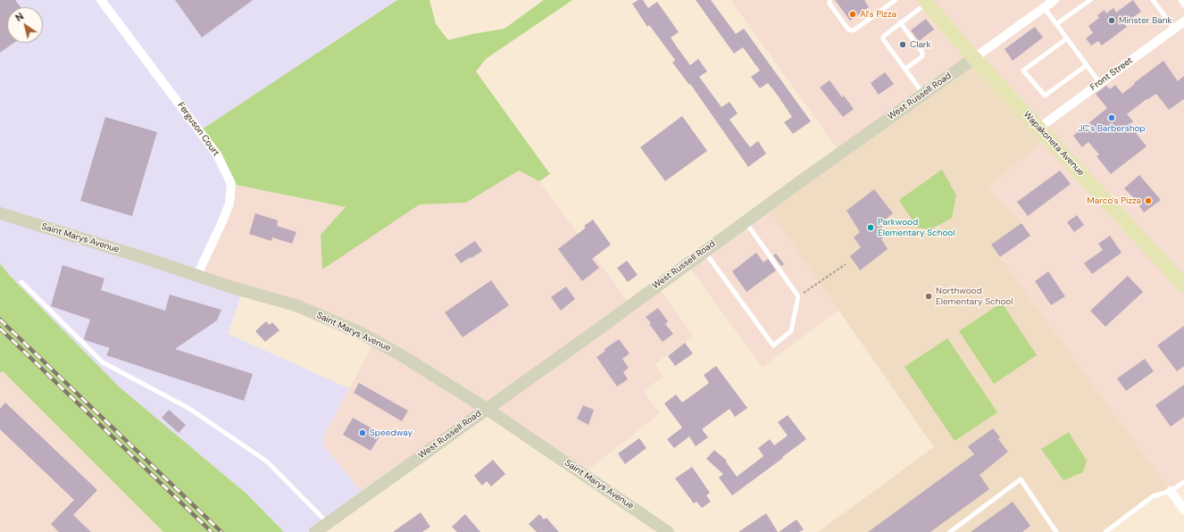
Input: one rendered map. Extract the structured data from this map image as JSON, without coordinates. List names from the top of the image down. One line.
{"streets":{"main road":["West Russell Road","Wapakoneta Avenue","Saint Marys Avenue"],"street":["Front Street","Ferguson Court"]},"crossings":[["Front Street","Wapakoneta Avenue"],["West Russell Road","Wapakoneta Avenue"],["West Russell Road","Saint Marys Avenue"],["Ferguson Court","Saint Marys Avenue"]],"places":["Al's Pizza","Minster Bank","Clark","JC's Barbershop","Marco's Pizza","Parkwood Elementary School","Northwood Elementary School","Speedway"],"north":"top left"}
